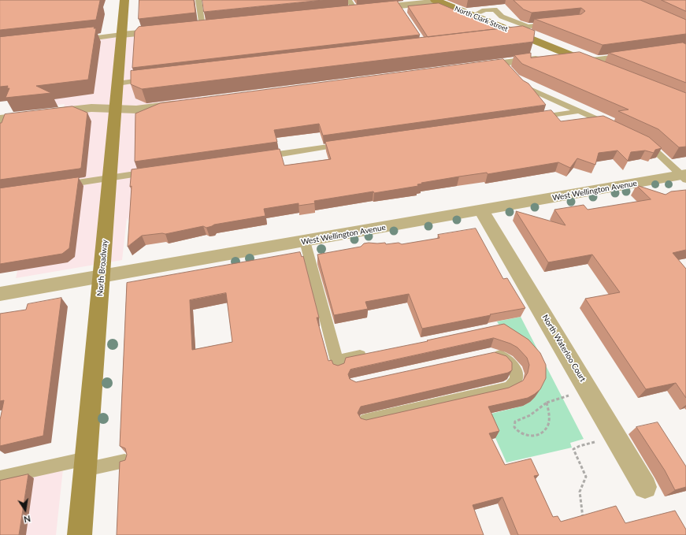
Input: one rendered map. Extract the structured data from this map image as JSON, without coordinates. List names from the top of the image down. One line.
{"streets":{"main road":["North Clark Street","North Broadway"],"street":["West Wellington Avenue","North Waterloo Court"]},"crossings":[["West Wellington Avenue","North Broadway"],["West Wellington Avenue","North Waterloo Court"]],"north":"bottom"}
